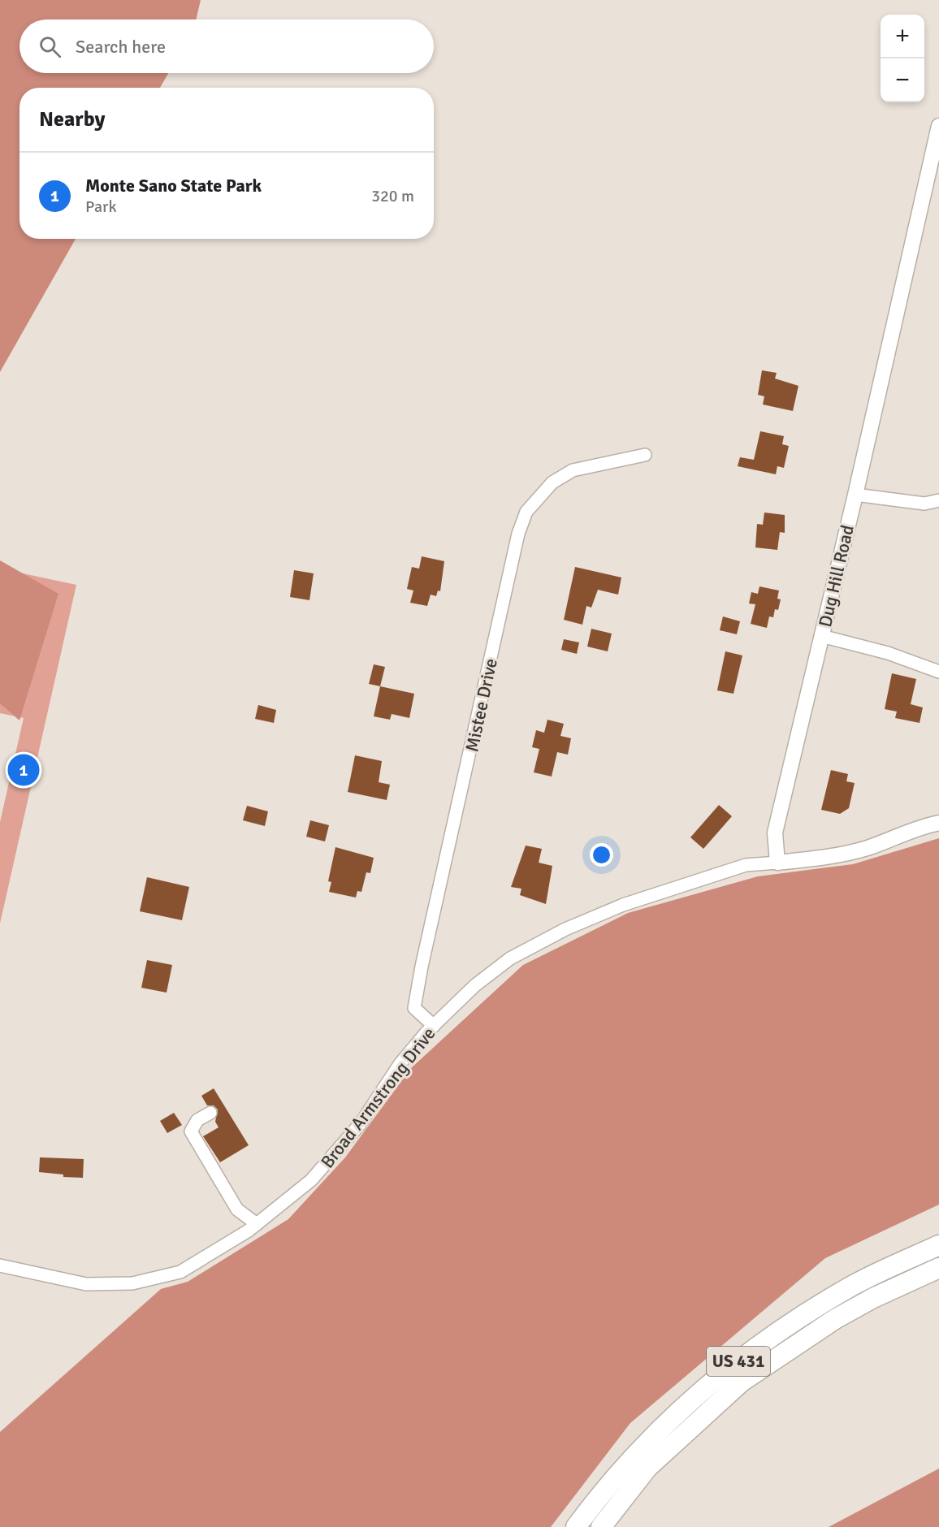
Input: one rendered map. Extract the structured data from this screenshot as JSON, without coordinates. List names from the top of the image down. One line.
{"streets":{"highway":["US 431"],"street":["Dug Hill Road","Mistee Drive","Broad Armstrong Drive"]},"crossings":[["Dug Hill Road","Broad Armstrong Drive"],["Mistee Drive","Broad Armstrong Drive"]],"page":{"map_buttons":["+","−"],"search":"Search here","heading":"Nearby","list":[{"mark":"1","name":"Monte Sano State Park","note":"Park","value":"320 m"}],"pins":"1"}}
